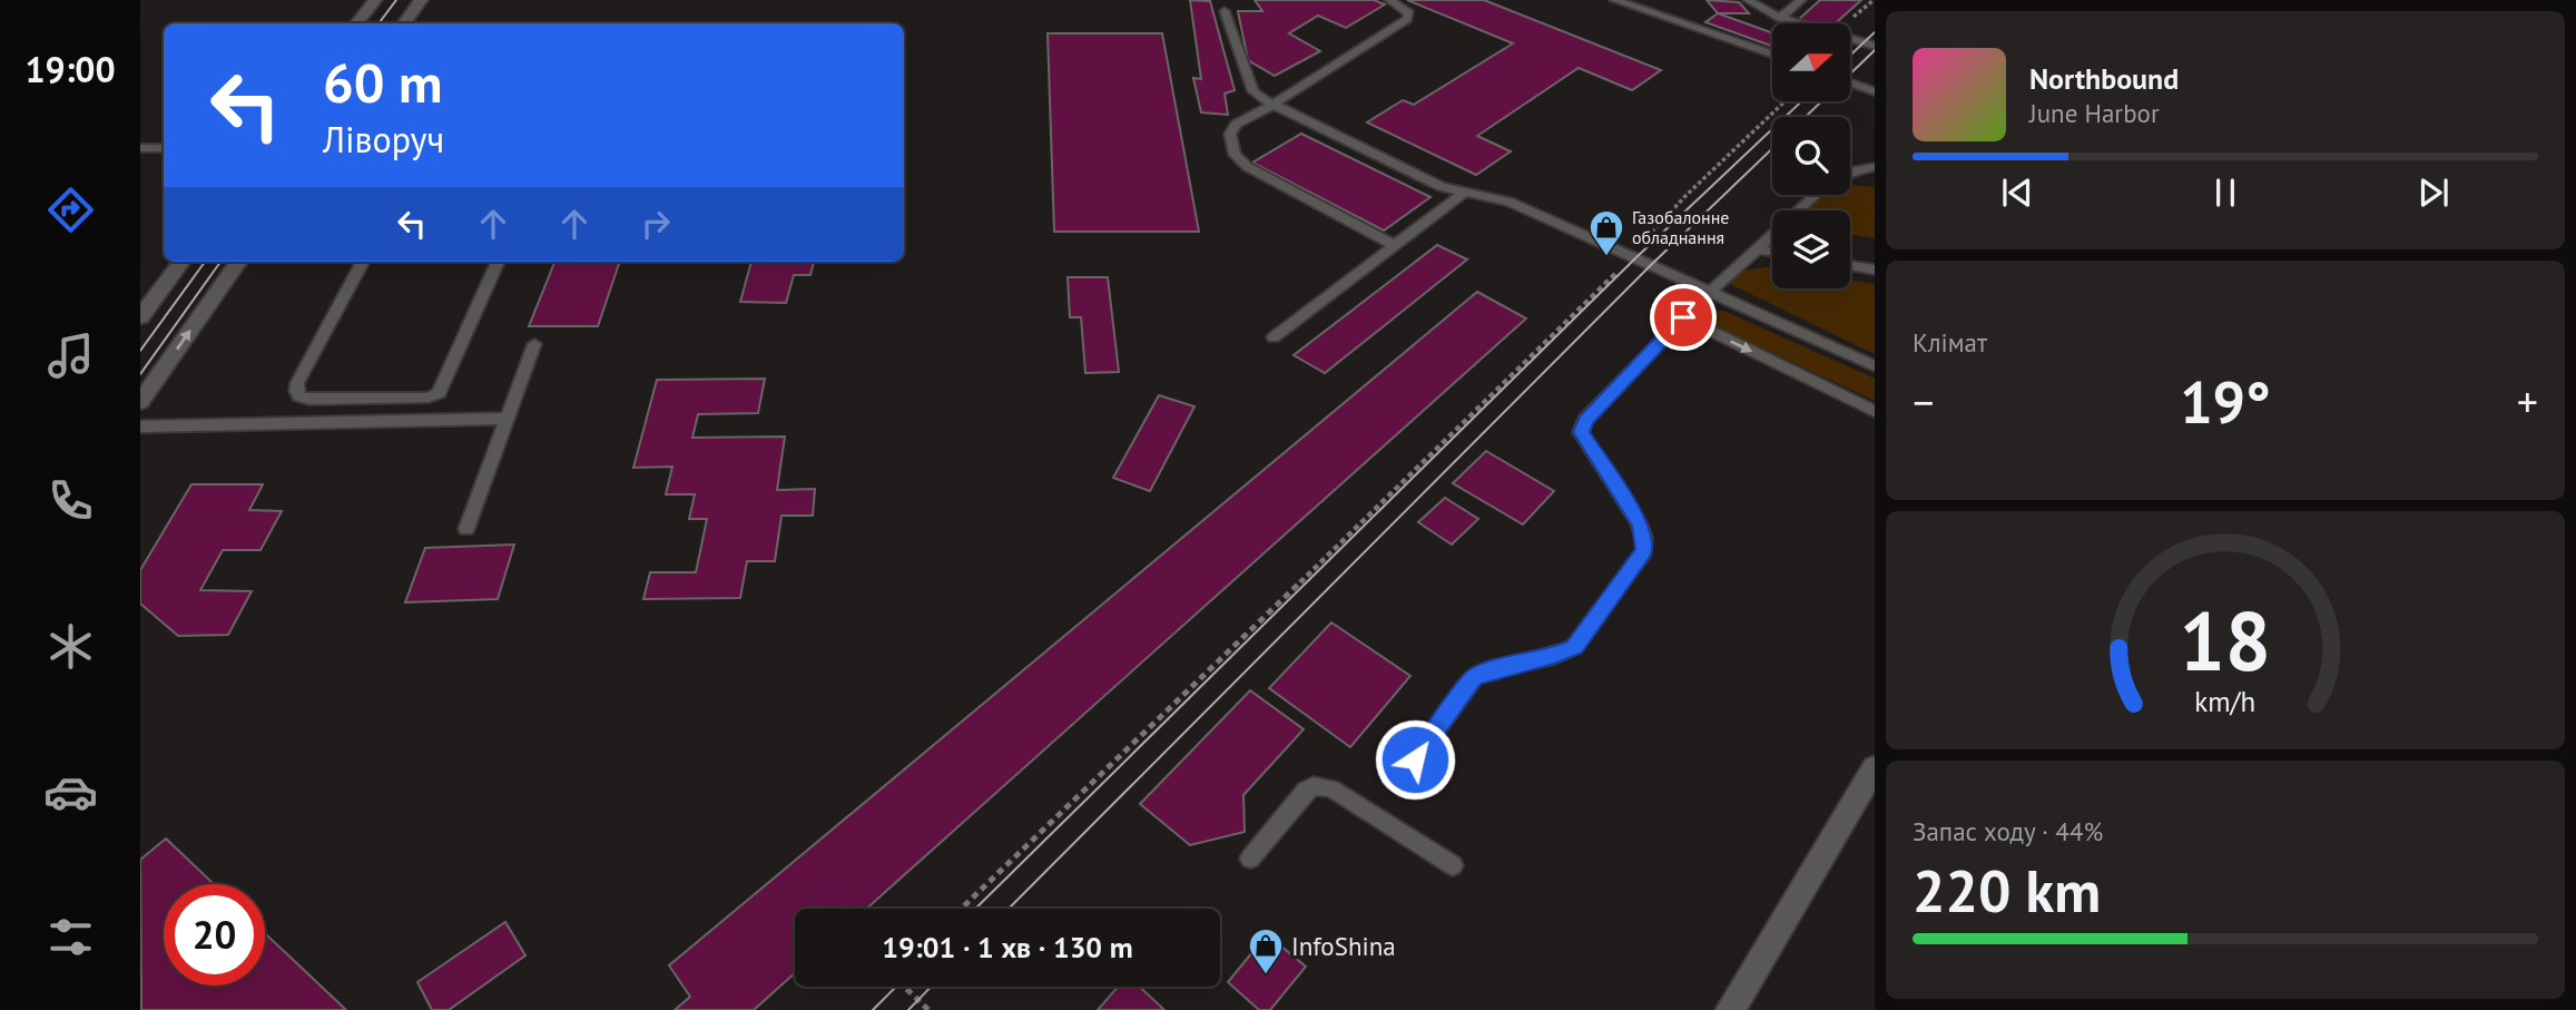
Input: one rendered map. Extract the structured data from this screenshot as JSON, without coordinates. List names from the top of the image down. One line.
{"places":{"shop":["Газобалонне обладнання","InfoShina"]},"north":"right","page":{"tabs":"19:00","turn":["60 m","Ліворуч"],"song":["Northbound","June Harbor"],"tile":["Клімат",["Запас ходу · 44%","220 km"]],"heat":["−","19°","+"],"limit":"20","trip":"19:01 · 1 хв · 130 m","gauge":["18","km/h"]}}
